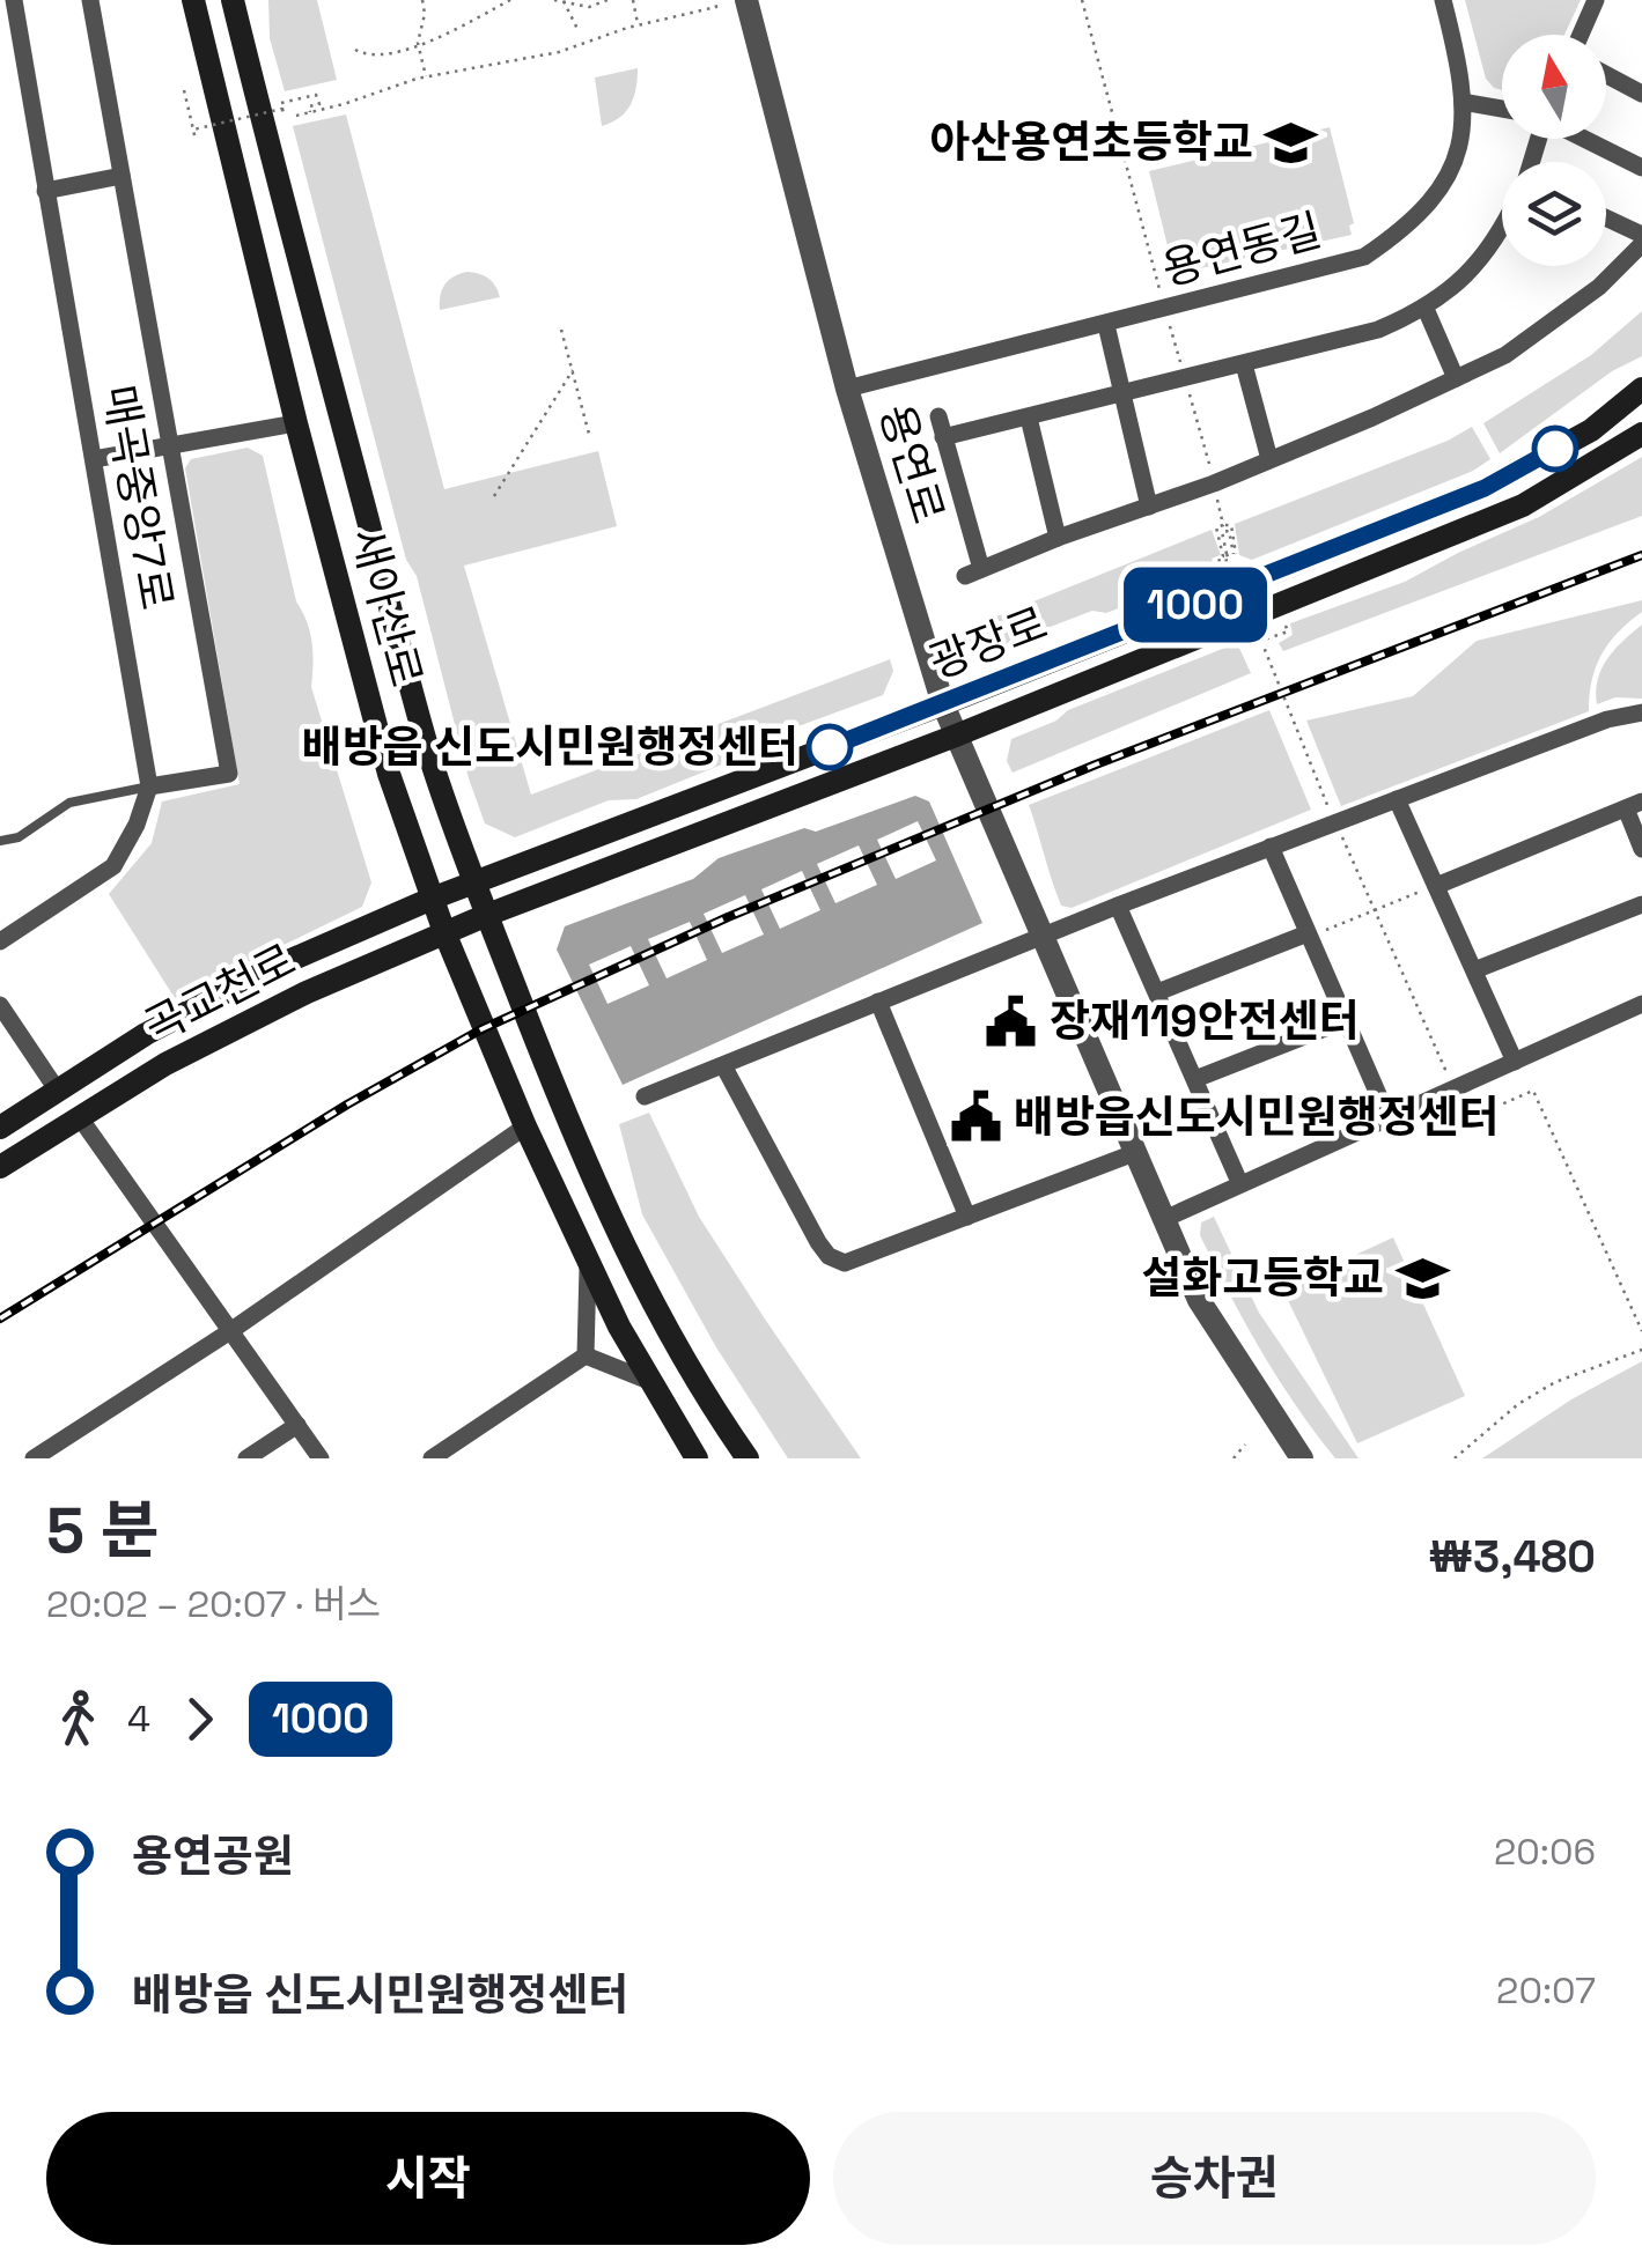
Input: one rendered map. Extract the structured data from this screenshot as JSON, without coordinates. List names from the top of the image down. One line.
{"streets":{"main road":["새아산로","광장로","곡교천로"],"street":["용연동길","용연로","매곡중앙7로"]},"crossings":[["용연동길","용연로"],["용연로","광장로"],["새아산로","곡교천로"],["광장로","곡교천로"]],"places":{"school or university":["아산용연초등학교","설화고등학교"],"other":["배방읍 신도시민원행정센터"],"public building":["장재119안전센터","배방읍신도시민원행정센터"]},"lines":["bus line 1000"],"north":"top","page":{"on_map":"1000","heading":["5 분","20:02 – 20:07 · 버스","₩3,480"],"legs":["4","1000"],"list":[{"name":"용연공원","value":"20:06"},{"name":"배방읍 신도시민원행정센터","value":"20:07"}],"buttons":["시작","승차권"]}}
